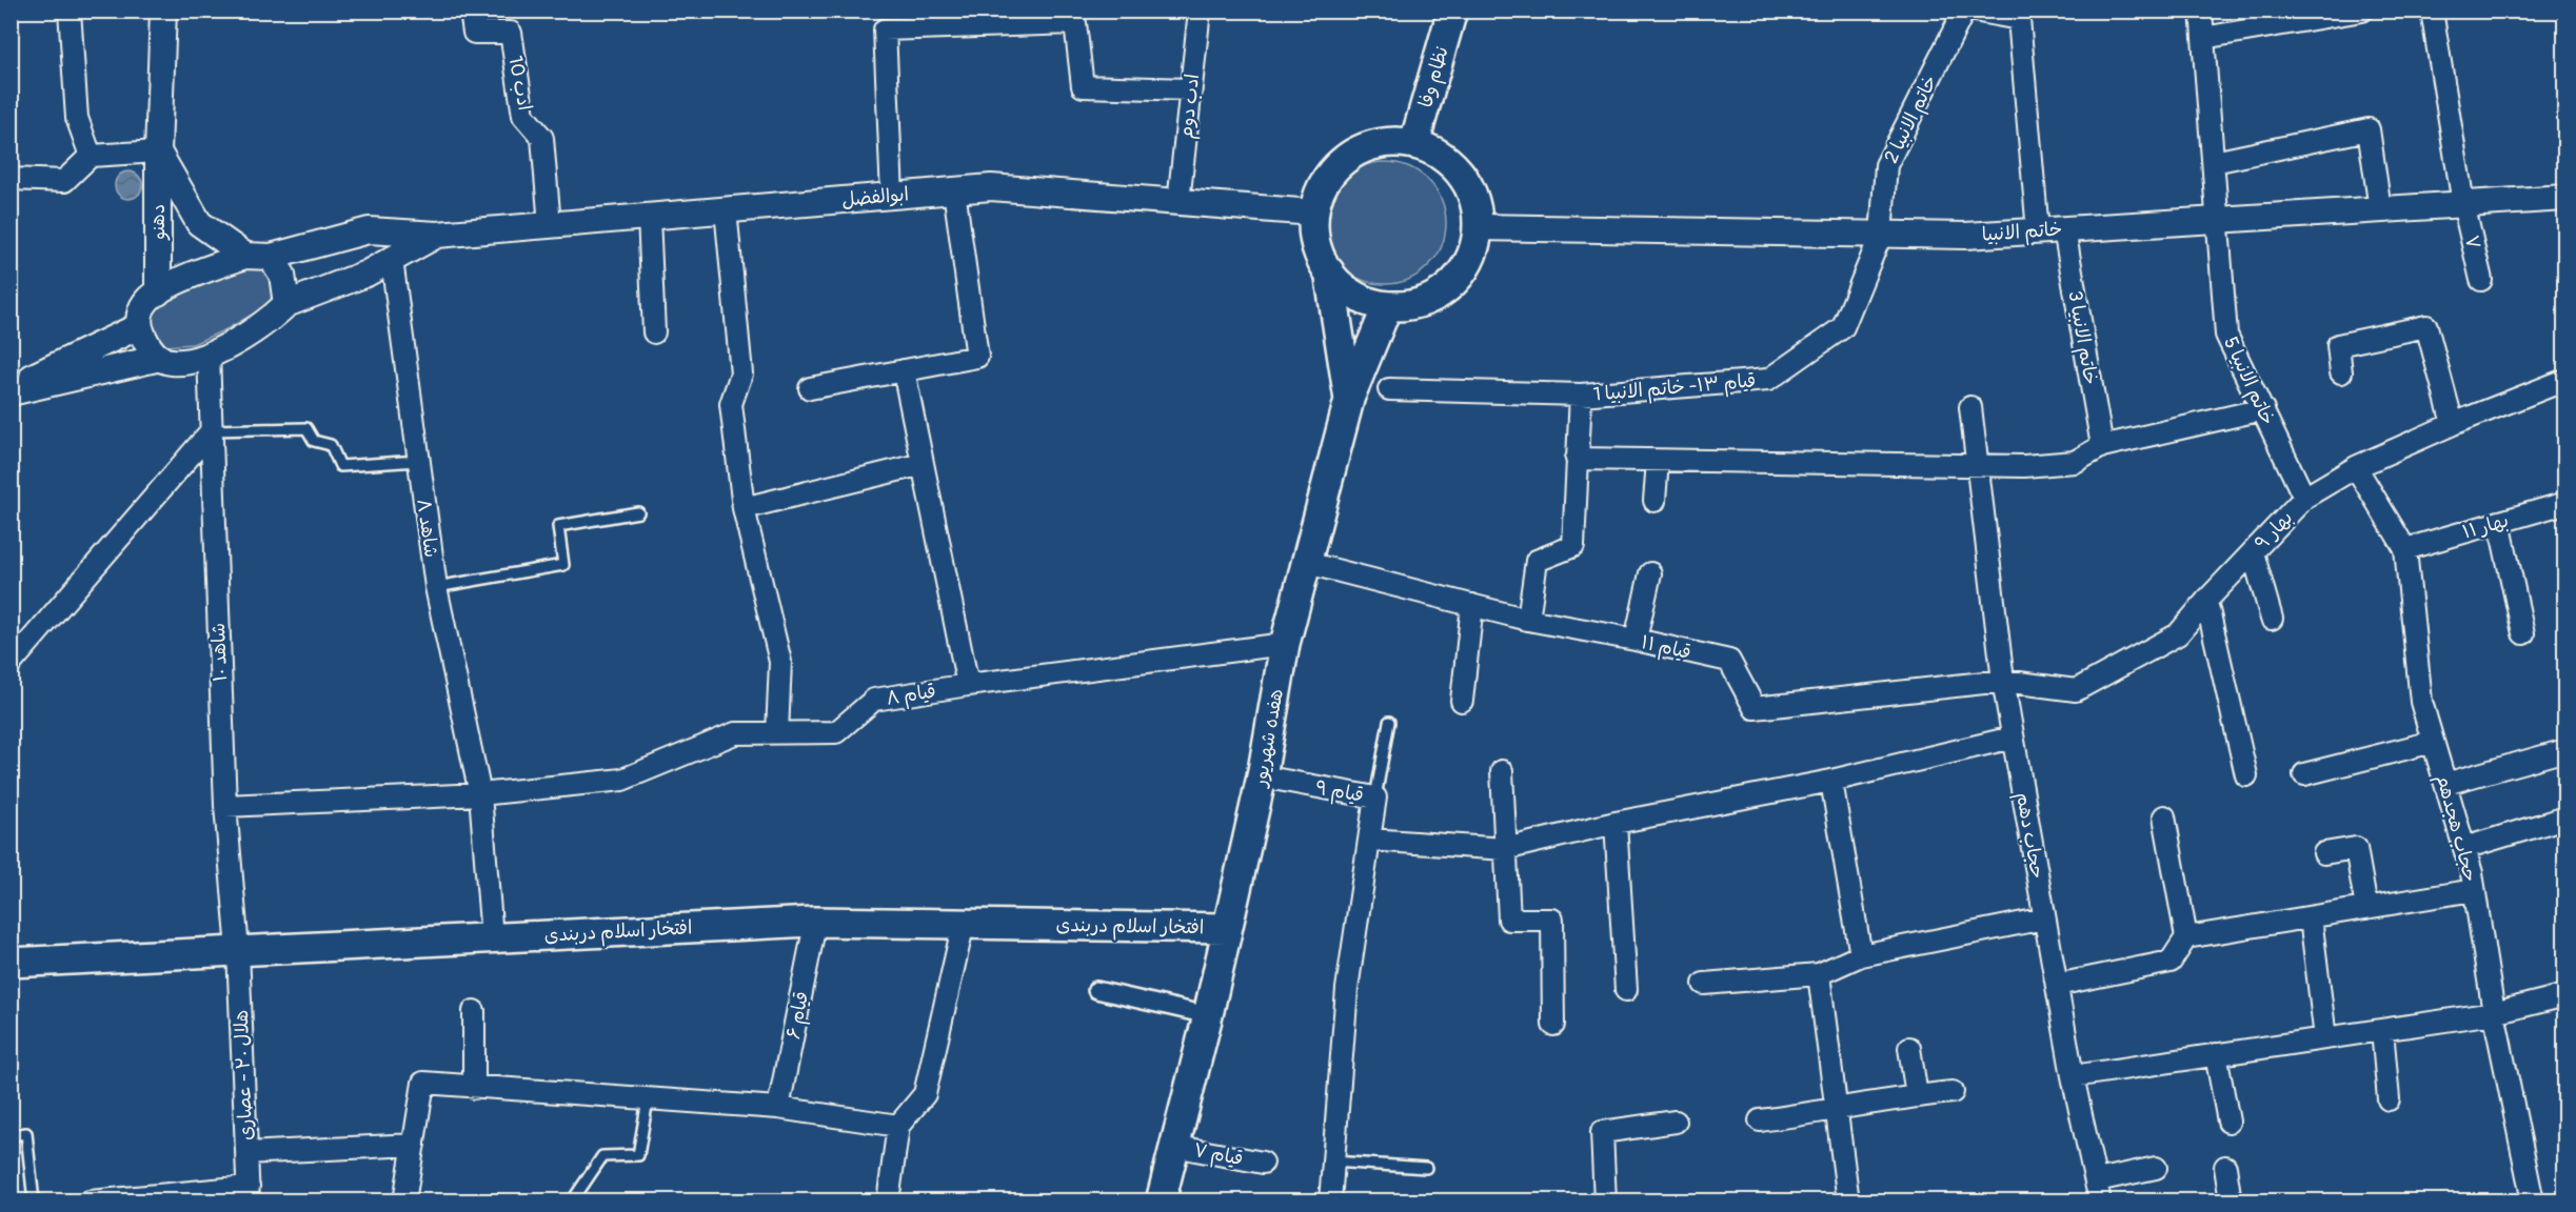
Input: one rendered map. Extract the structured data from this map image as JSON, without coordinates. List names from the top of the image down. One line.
{"streets":{"main road":["نظام وفا","هفده شهریور","افتخار اسلام دربندی"],"street":["ادب 10","ادب دوم","خاتم الانبیا 2","ابوالفضل","دهنو","خاتم الانبیا","۷","خاتم الانبیا 3","خاتم الانبیا 5","قیام ۱۳- خاتم الانبیا 1","بهار ۱۱","شاهد ۸","بهار ۹","قیام ۱۱","شاهد ۱۰","قیام ۸","قیام ۹","حجاب هجدهم","حجاب دهم","قیام ۶","هلال ۲۰ - عصاری","قیام ۷"]},"crossings":[["نظام وفا","ابوالفضل"],["نظام وفا","خاتم الانبیا"],["نظام وفا","هفده شهریور"],["ادب 10","ابوالفضل"],["ادب دوم","ابوالفضل"],["خاتم الانبیا 2","خاتم الانبیا"],["خاتم الانبیا 2","قیام ۱۳- خاتم الانبیا 1"],["ابوالفضل","دهنو"],["ابوالفضل","خاتم الانبیا"],["ابوالفضل","هفده شهریور"],["خاتم الانبیا","۷"],["خاتم الانبیا","خاتم الانبیا 3"],["خاتم الانبیا","خاتم الانبیا 5"],["خاتم الانبیا","قیام ۱۳- خاتم الانبیا 1"],["خاتم الانبیا","هفده شهریور"],["خاتم الانبیا 5","بهار ۹"],["بهار ۱۱","حجاب هجدهم"],["شاهد ۸","قیام ۸"],["شاهد ۸","افتخار اسلام دربندی"],["بهار ۹","قیام ۱۱"],["بهار ۹","حجاب هجدهم"],["بهار ۹","حجاب دهم"],["قیام ۱۱","هفده شهریور"],["قیام ۱۱","حجاب دهم"],["شاهد ۱۰","قیام ۸"],["شاهد ۱۰","افتخار اسلام دربندی"],["شاهد ۱۰","هلال ۲۰ - عصاری"],["قیام ۸","هفده شهریور"],["هفده شهریور","قیام ۹"],["هفده شهریور","افتخار اسلام دربندی"],["هفده شهریور","قیام ۷"],["افتخار اسلام دربندی","قیام ۶"],["افتخار اسلام دربندی","هلال ۲۰ - عصاری"]]}
